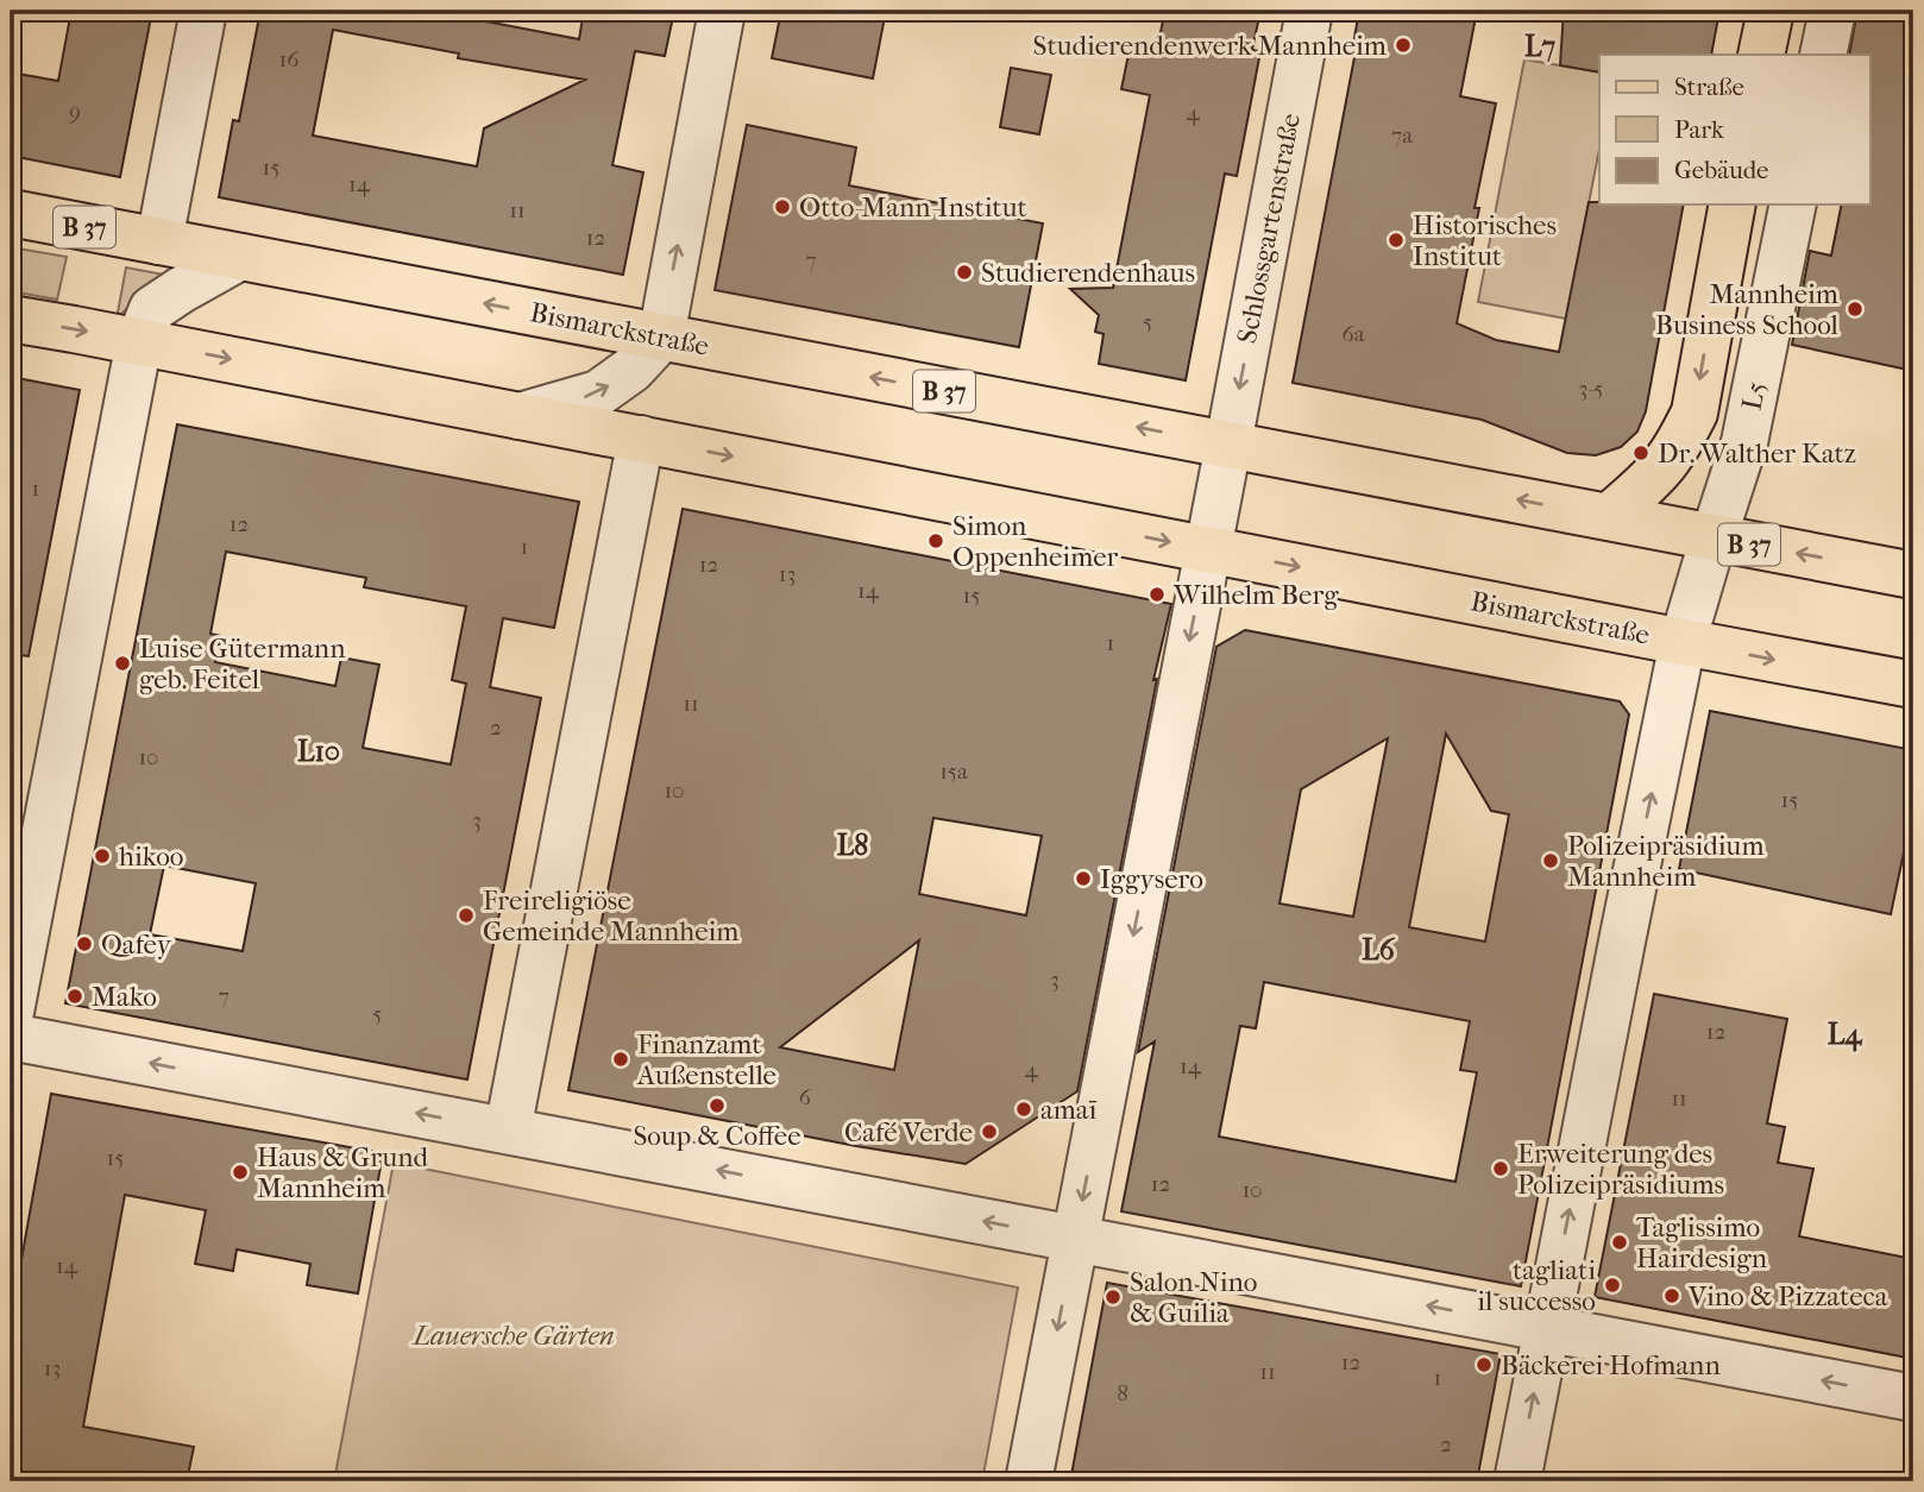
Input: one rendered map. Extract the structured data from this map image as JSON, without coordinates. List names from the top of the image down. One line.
{"streets":{"main road":["B 37","Bismarckstraße"],"street":["Schlossgartenstraße","L5"]},"crossings":[["Schlossgartenstraße","Bismarckstraße"],["Bismarckstraße","L5"]],"one_way":["Schlossgartenstraße","L5"],"districts":["L7","L10","L8","L6","L4"],"parks":["Lauersche Gärten"],"places":["Studierendenwerk Mannheim","Otto-Mann-Institut","Historisches Institut","Studierendenhaus","Mannheim Business School","Dr. Walther Katz","Simon Oppenheimer","Wilhelm Berg","Luise Gütermann geb. Feitel","hikoo","Polizeipräsidium Mannheim","Iggysero","Freireligiöse Gemeinde Mannheim","Qafey","Mako","Finanzamt Außenstelle","Soup & Coffee","amaī","Café Verde","Erweiterung des Polizeipräsidiums","Haus & Grund Mannheim","Taglissimo Hairdesign","tagliati il successo","Vino & Pizzateca","Salon Nino & Guilia","Bäckerei Hofmann"],"house_numbers":["16","9","4","7a","15","14","11","12","7","5","6a","3-5","1","12","1","12","13","14","15","1","11","2","10","15a","10","15","3","3","7","5","12","14","4","6","11","15","12","10","14","12","13","11","1","8","2"],"legend":["Straße","Park","Gebäude"]}
